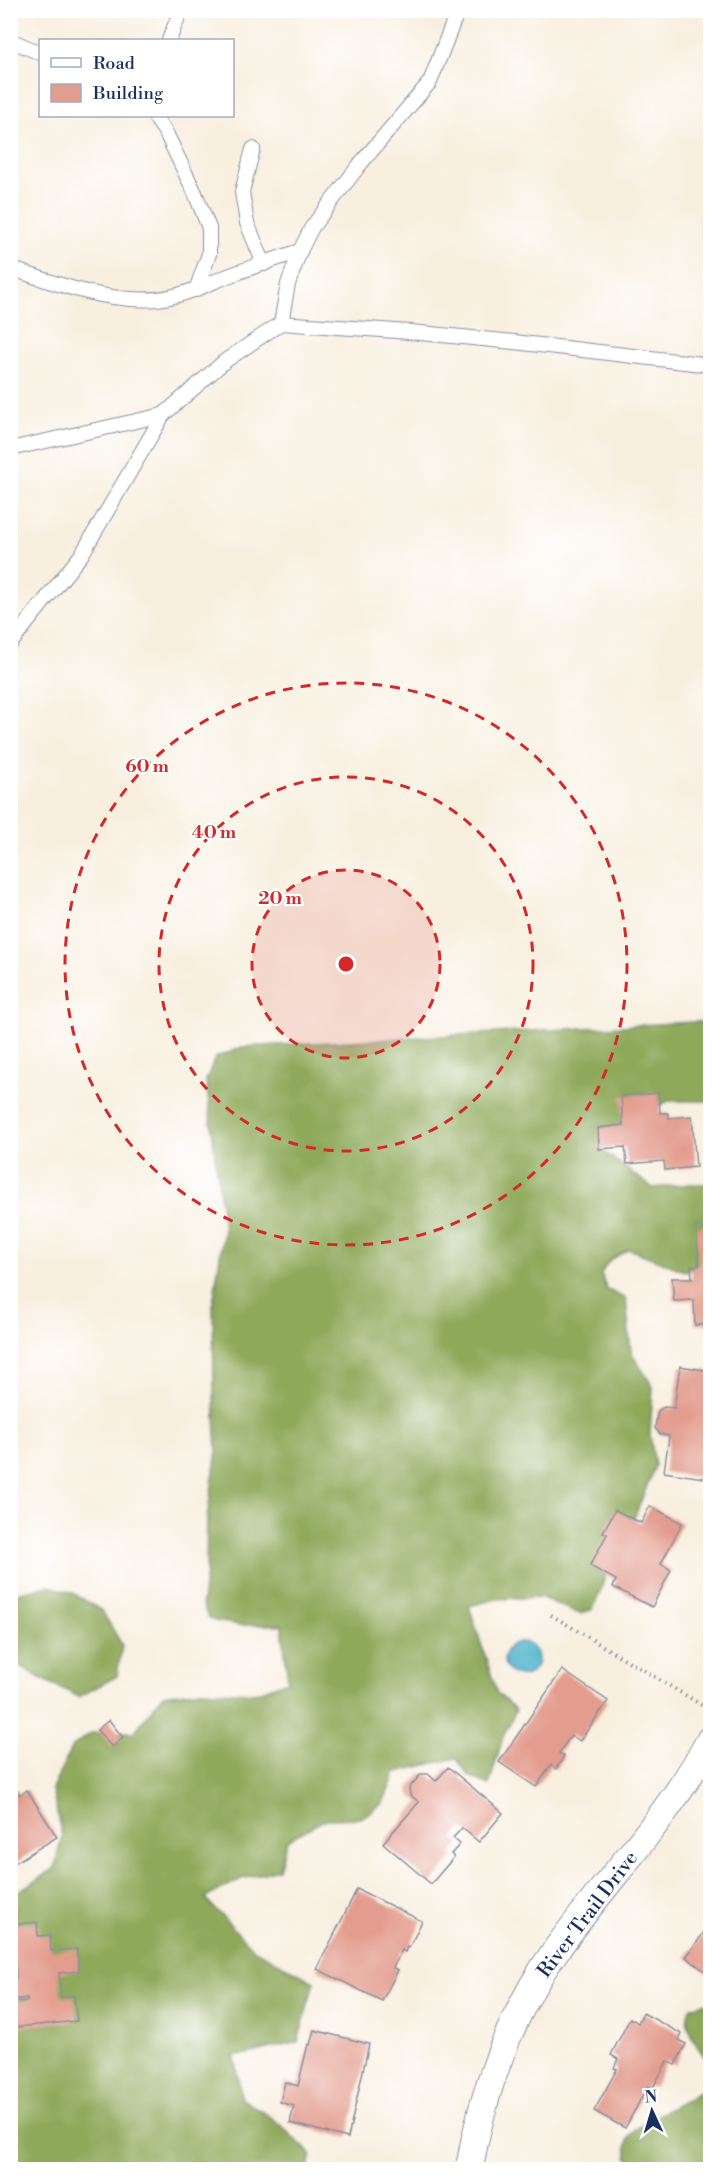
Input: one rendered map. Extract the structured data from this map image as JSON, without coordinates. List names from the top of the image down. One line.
{"streets":{"street":["River Trail Drive"]},"legend":["Road","Building"],"north":"top","rings":["60 m","40 m","20 m"]}
